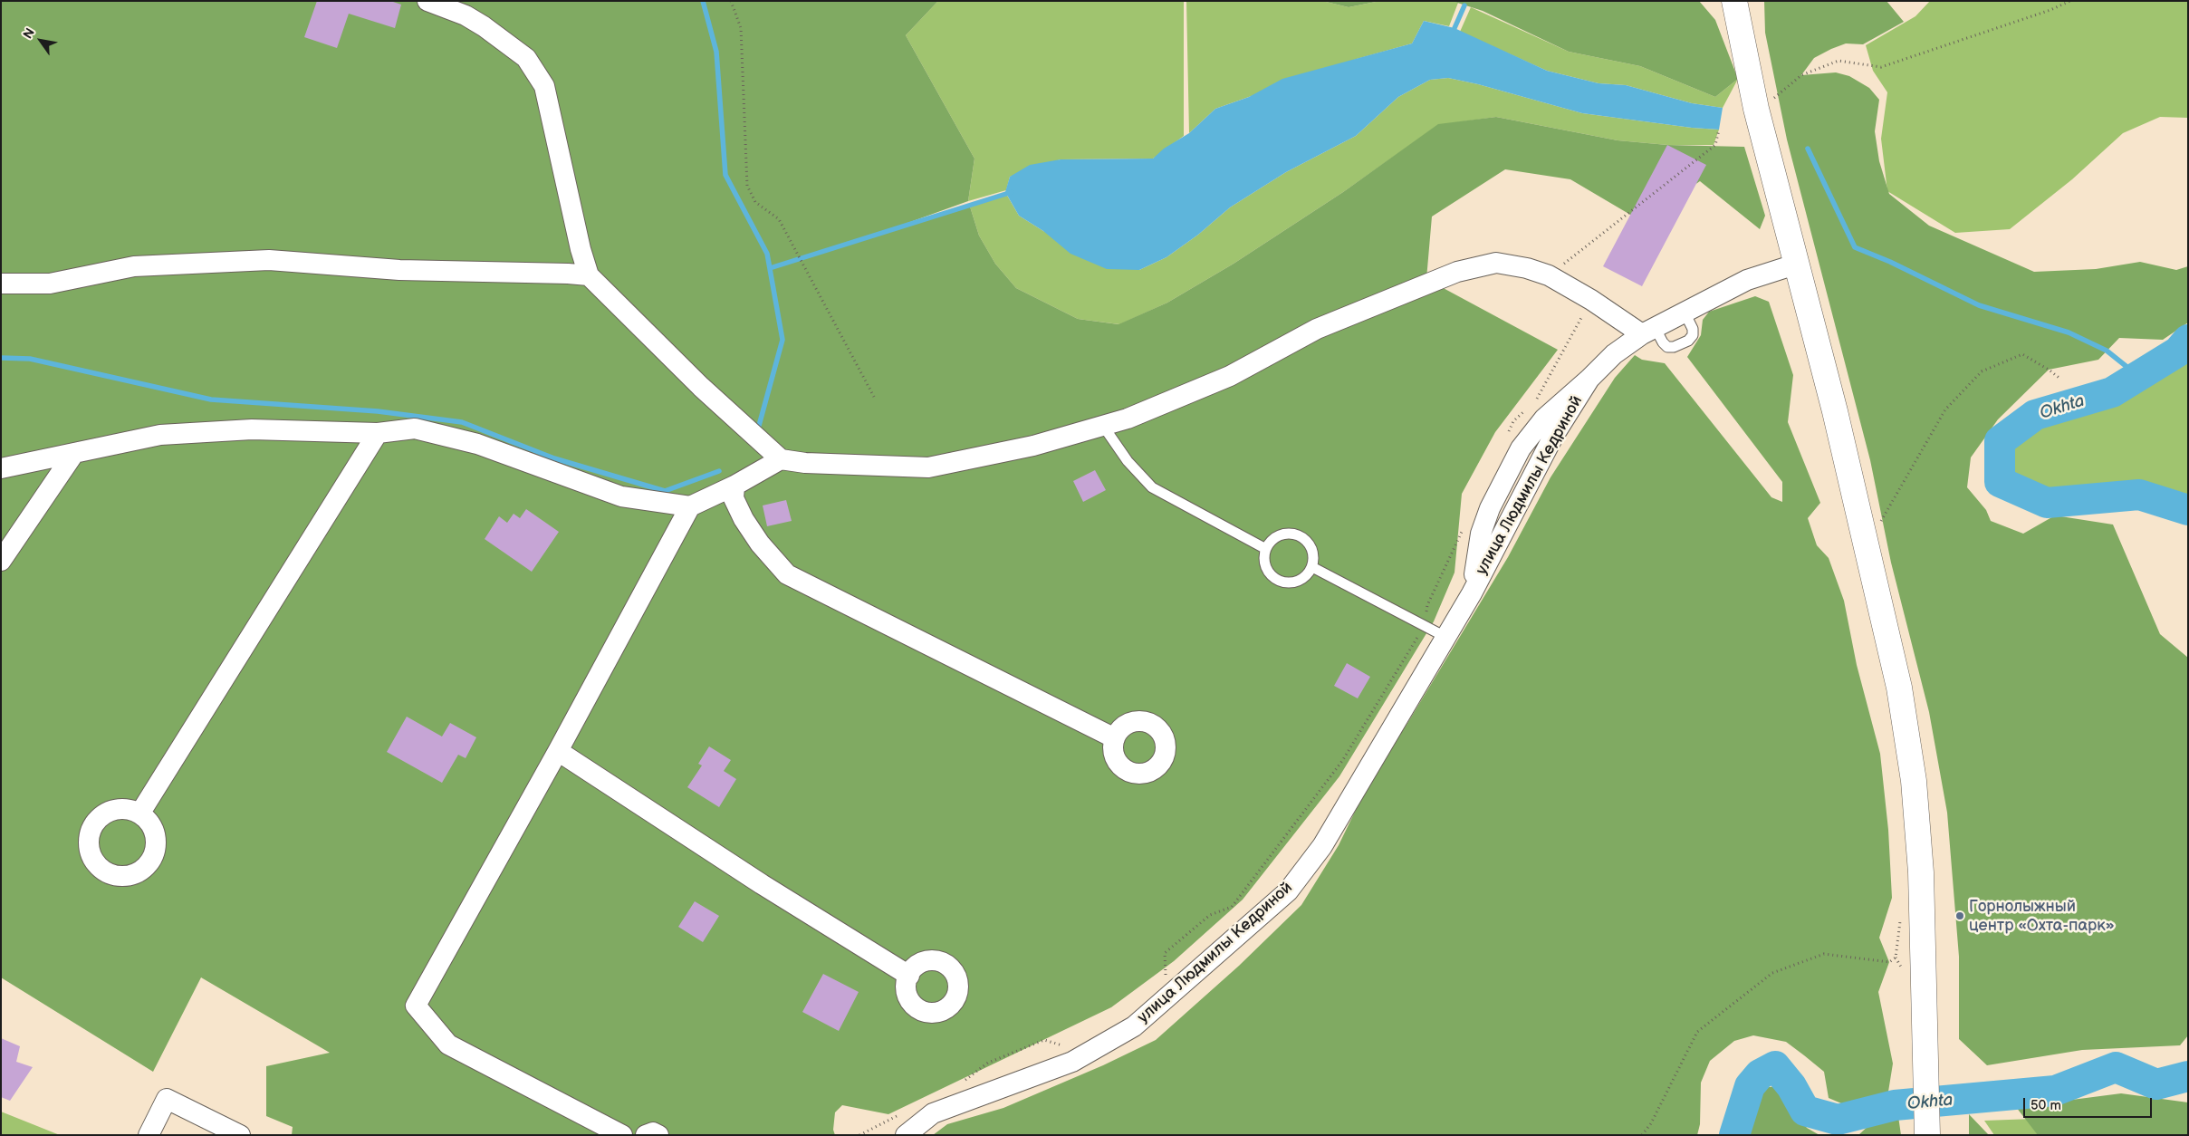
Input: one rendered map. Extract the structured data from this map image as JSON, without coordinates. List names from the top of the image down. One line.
{"streets":{"street":["улица Людмилы Кедриной"]},"water":["Okhta"],"places":["Горнолыжный центр «Охта-парк»"],"scale_bar":"50 m","north":"top left"}
